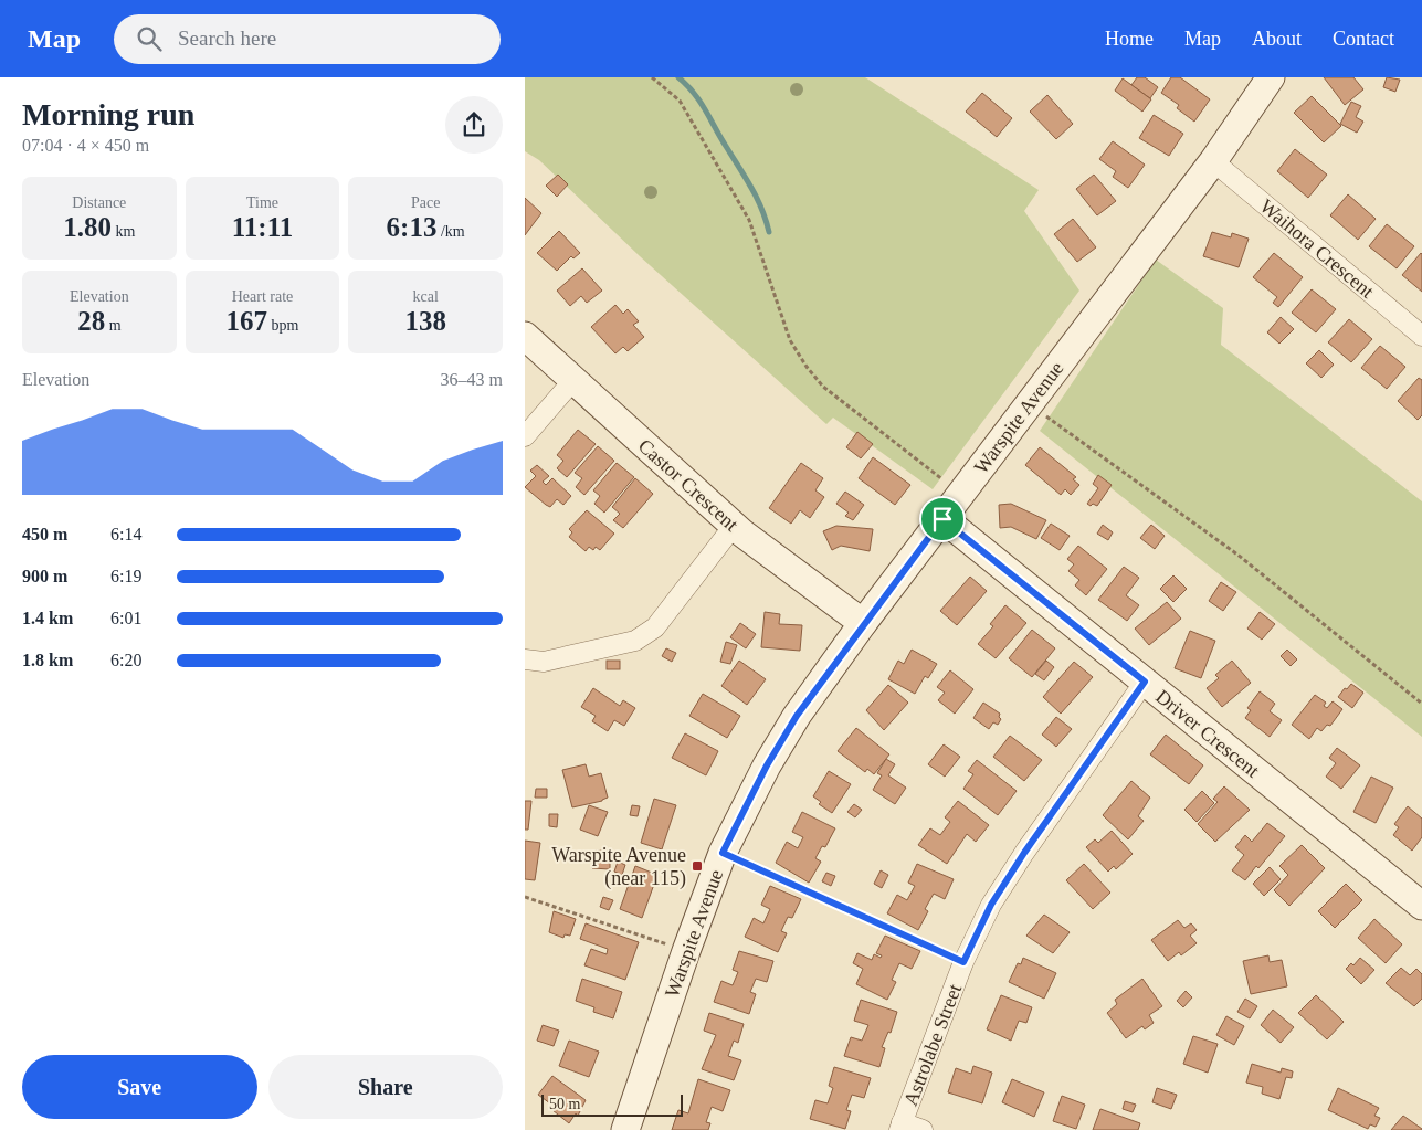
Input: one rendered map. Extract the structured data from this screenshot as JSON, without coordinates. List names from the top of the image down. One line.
{"streets":{"main road":["Warspite Avenue","Castor Crescent","Driver Crescent"],"street":["Waihora Crescent","Astrolabe Street"]},"crossings":[["Waihora Crescent","Warspite Avenue"],["Warspite Avenue","Castor Crescent"],["Warspite Avenue","Driver Crescent"],["Driver Crescent","Astrolabe Street"]],"places":{"transit":["Warspite Avenue (near 115)"]},"scale_bar":"50 m","page":{"header":"Map","search":"Search here","nav":["Home","Map","About","Contact"],"heading":["Morning run","07:04 · 4 × 450 m"],"stats":[["Distance","1.80 km"],["Time","11:11"],["Pace","6:13 /km"],["Elevation","28 m"],["Heart rate","167 bpm"],["kcal","138"]],"chart":["Elevation","36–43 m"],"list":[{"name":"450 m","note":"6:14"},{"name":"900 m","note":"6:19"},{"name":"1.4 km","note":"6:01"},{"name":"1.8 km","note":"6:20"}],"buttons":["Save","Share"],"scale":"50 m"}}
